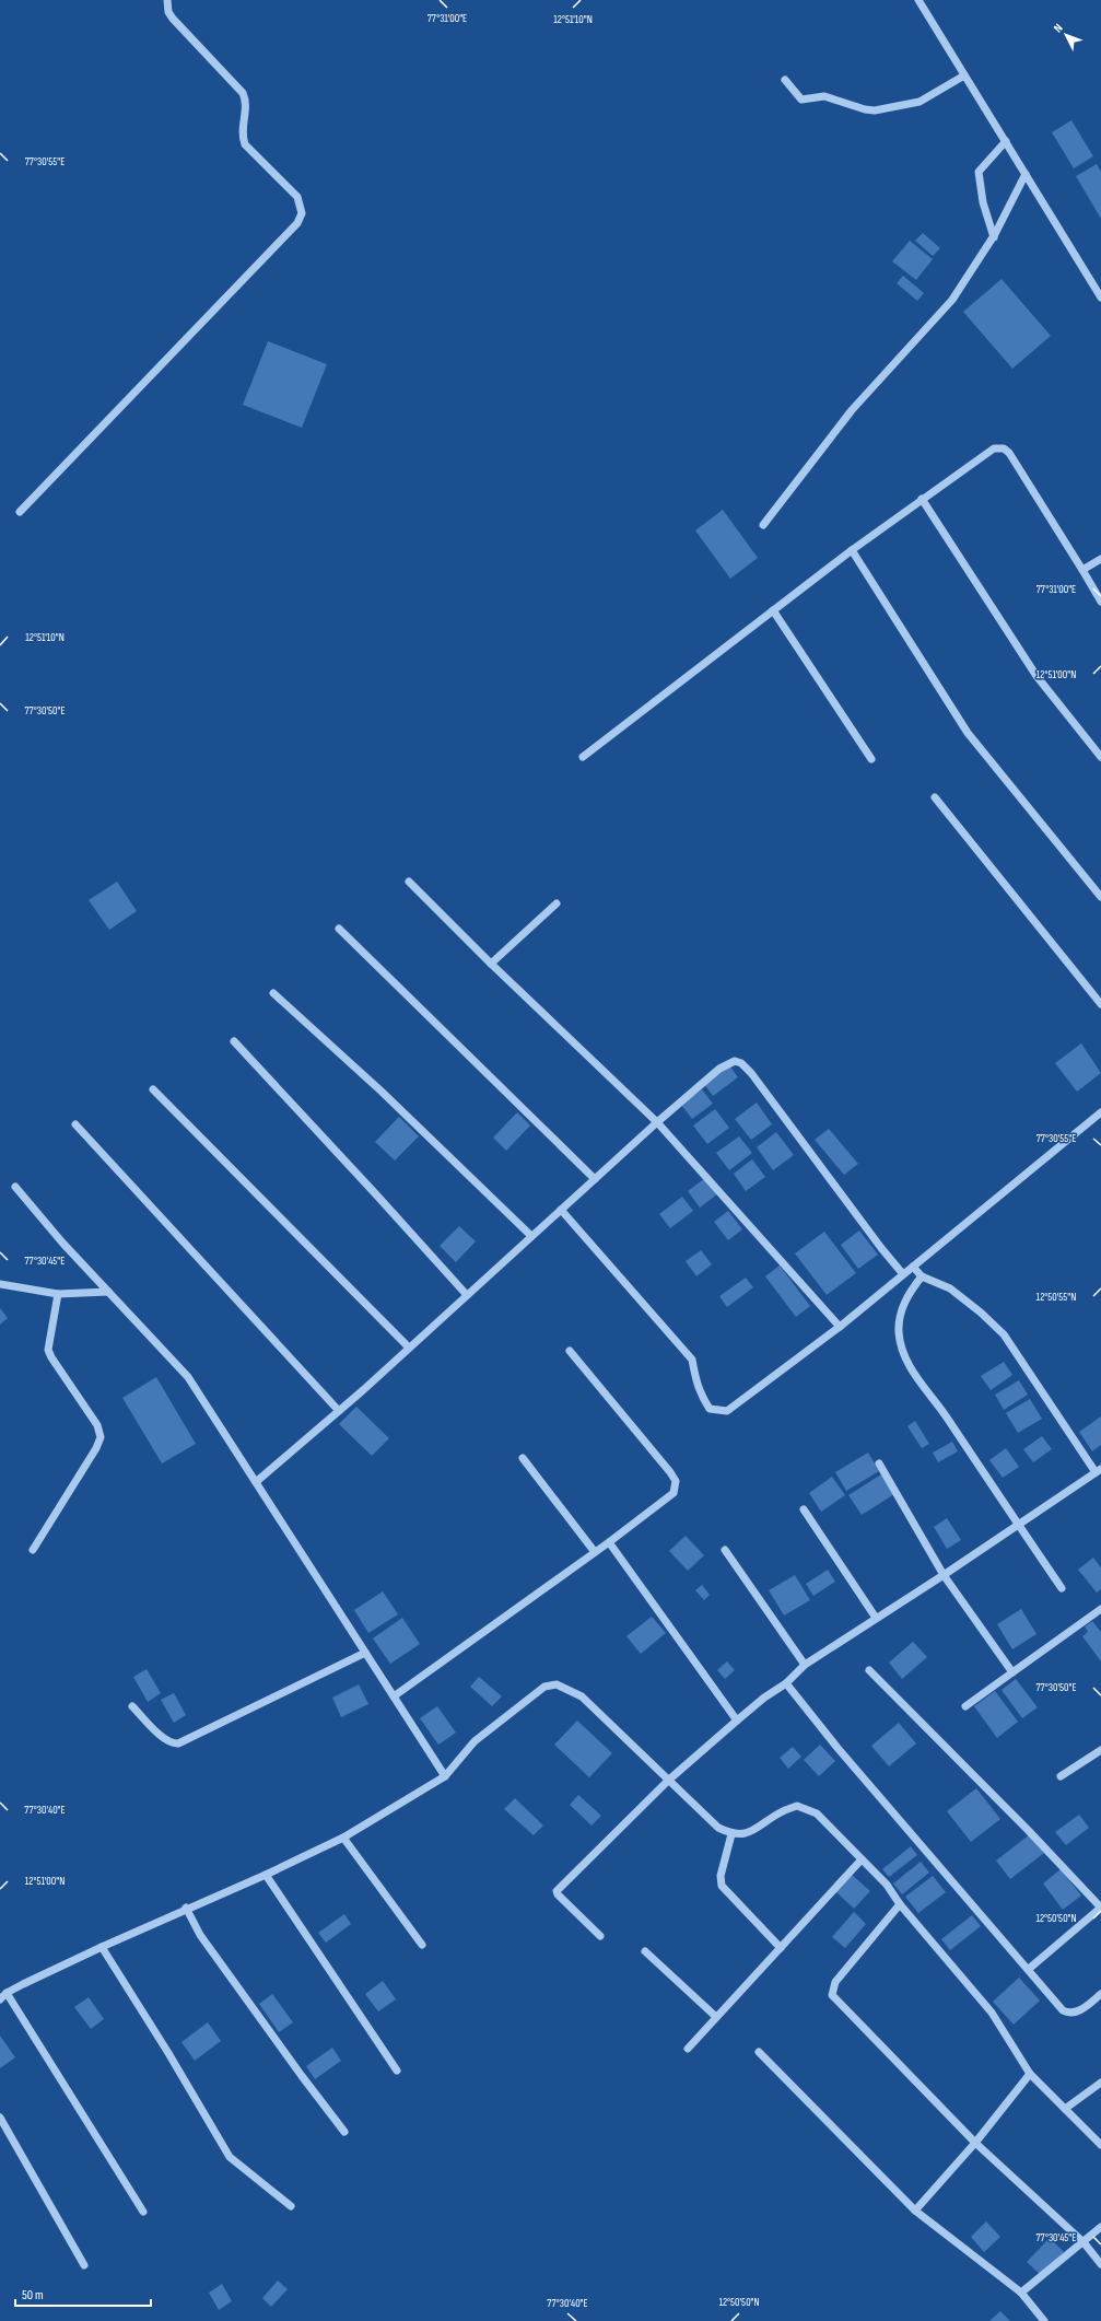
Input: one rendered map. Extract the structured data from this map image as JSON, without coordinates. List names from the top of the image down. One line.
{"scale_bar":"50 m","north":"top left","coordinates":["77°31'00\"E","12°51'10\"N","77°30'55\"E","12°51'00\"N","77°30'50\"E","77°30'45\"E","12°50'55\"N","77°30'40\"E","12°50'50\"N"]}
